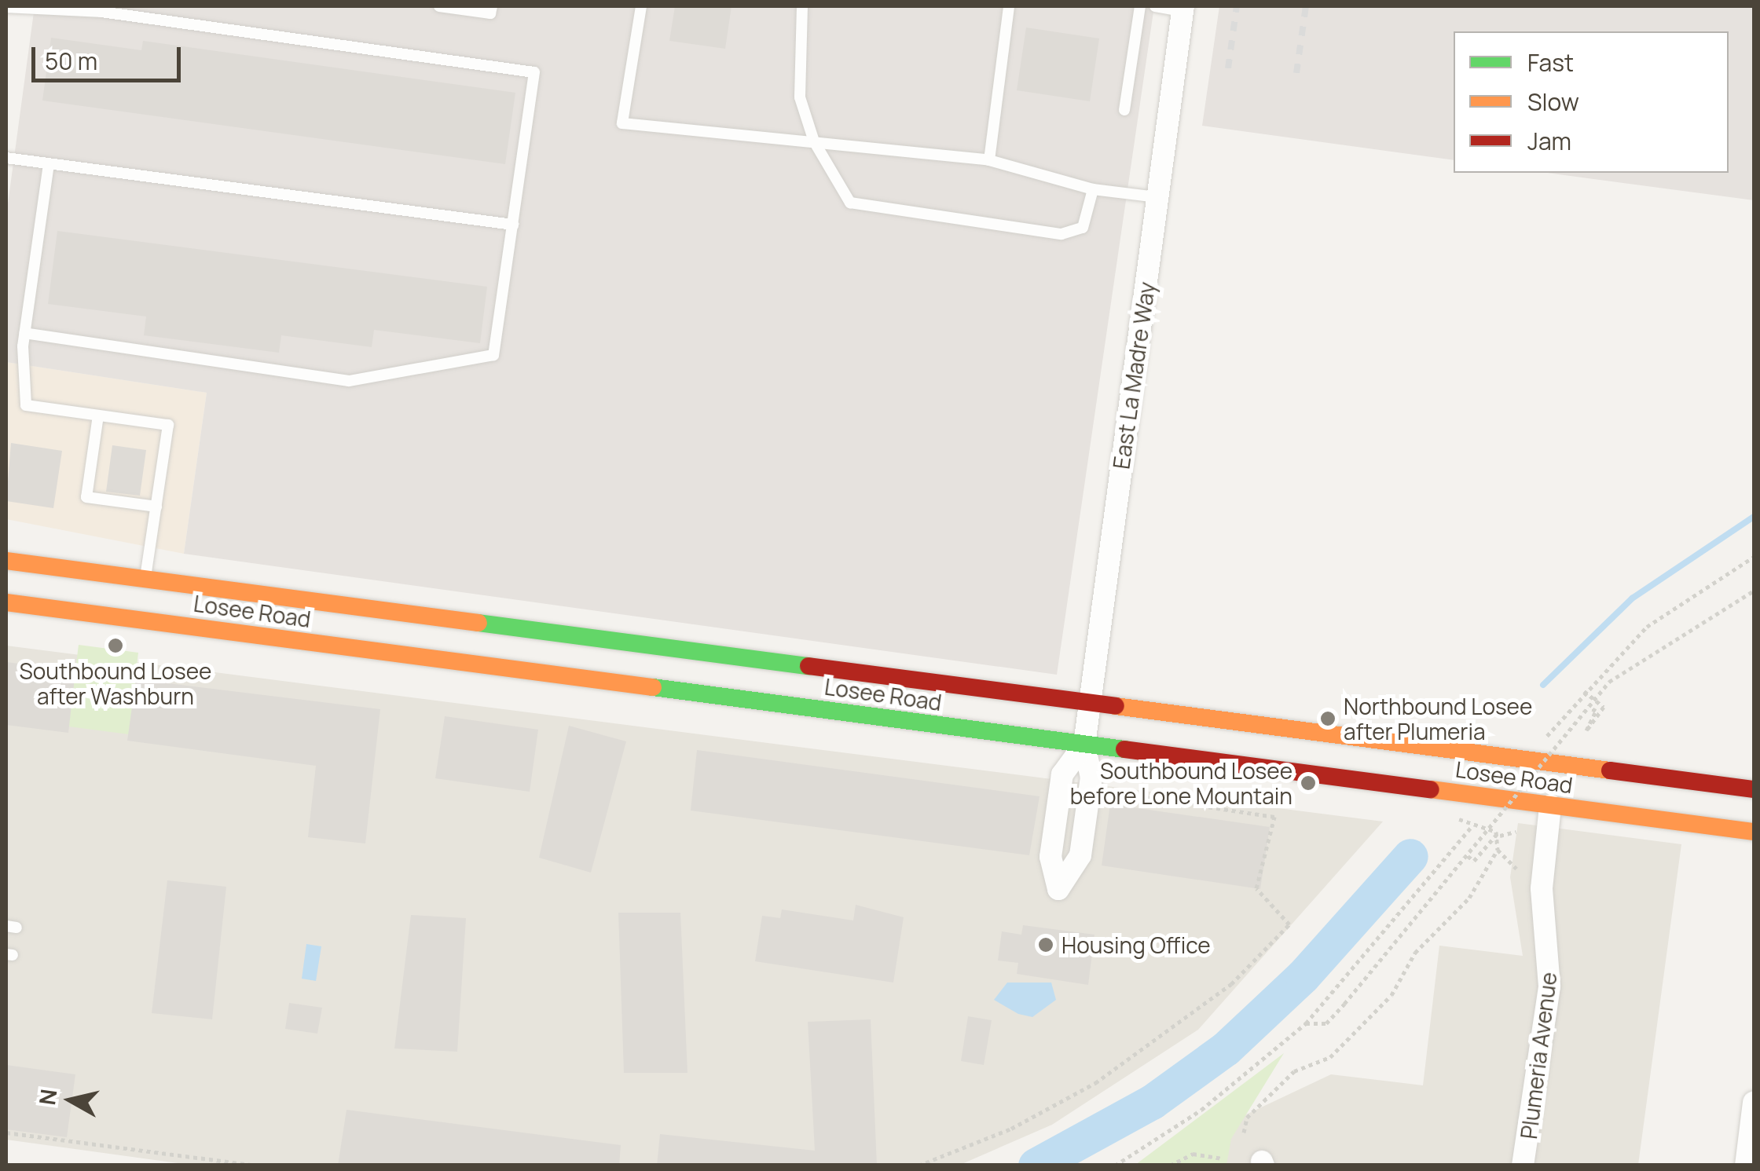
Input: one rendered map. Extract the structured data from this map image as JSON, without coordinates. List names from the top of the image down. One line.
{"streets":{"main road":["Losee Road"],"street":["East La Madre Way","Plumeria Avenue"]},"crossings":[["East La Madre Way","Losee Road"],["Losee Road","Plumeria Avenue"]],"places":["Southbound Losee after Washburn","Northbound Losee after Plumeria","Southbound Losee before Lone Mountain","Housing Office"],"legend":["Fast","Slow","Jam"],"scale_bar":"50 m","north":"left"}
